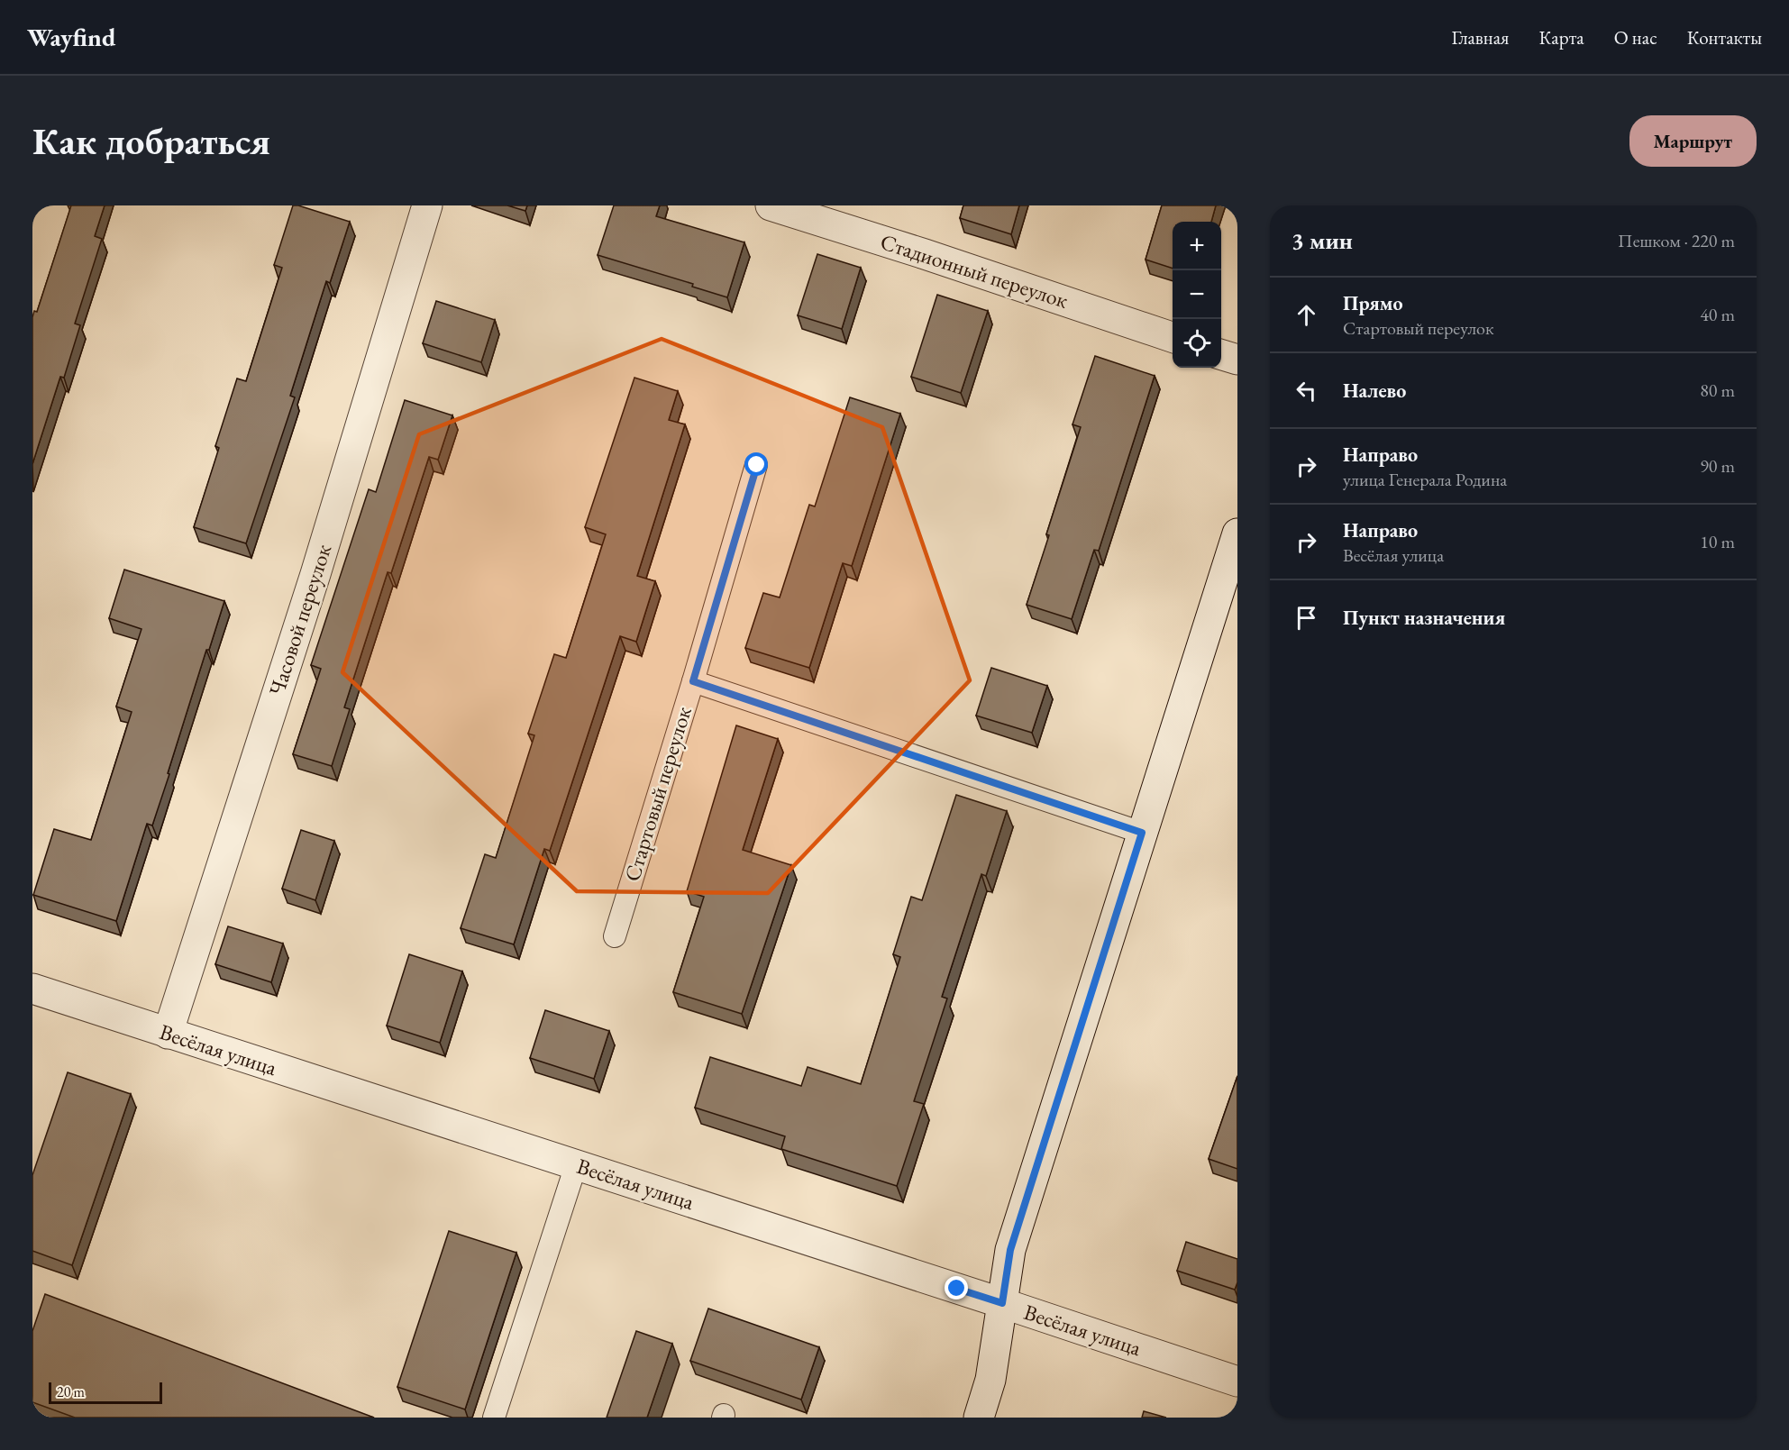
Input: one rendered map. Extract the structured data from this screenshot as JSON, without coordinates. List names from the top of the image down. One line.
{"streets":{"street":["Стадионный переулок","Часовой переулок","Весёлая улица"],"lane":["Стартовый переулок"]},"crossings":[["Часовой переулок","Весёлая улица"]],"scale_bar":"20 m","page":{"header":"Wayfind","nav":["Главная","Карта","О нас","Контакты"],"buttons":"Маршрут","title":"Как добраться","heading":["3 мин","Пешком · 220 m"],"map_buttons":["+","−"],"list":[["Прямо","Стартовый переулок","40 m"],["Налево","80 m"],["Направо","улица Генерала Родина","90 m"],["Направо","Весёлая улица","10 m"],"Пункт назначения"],"scale":"20 m"}}
